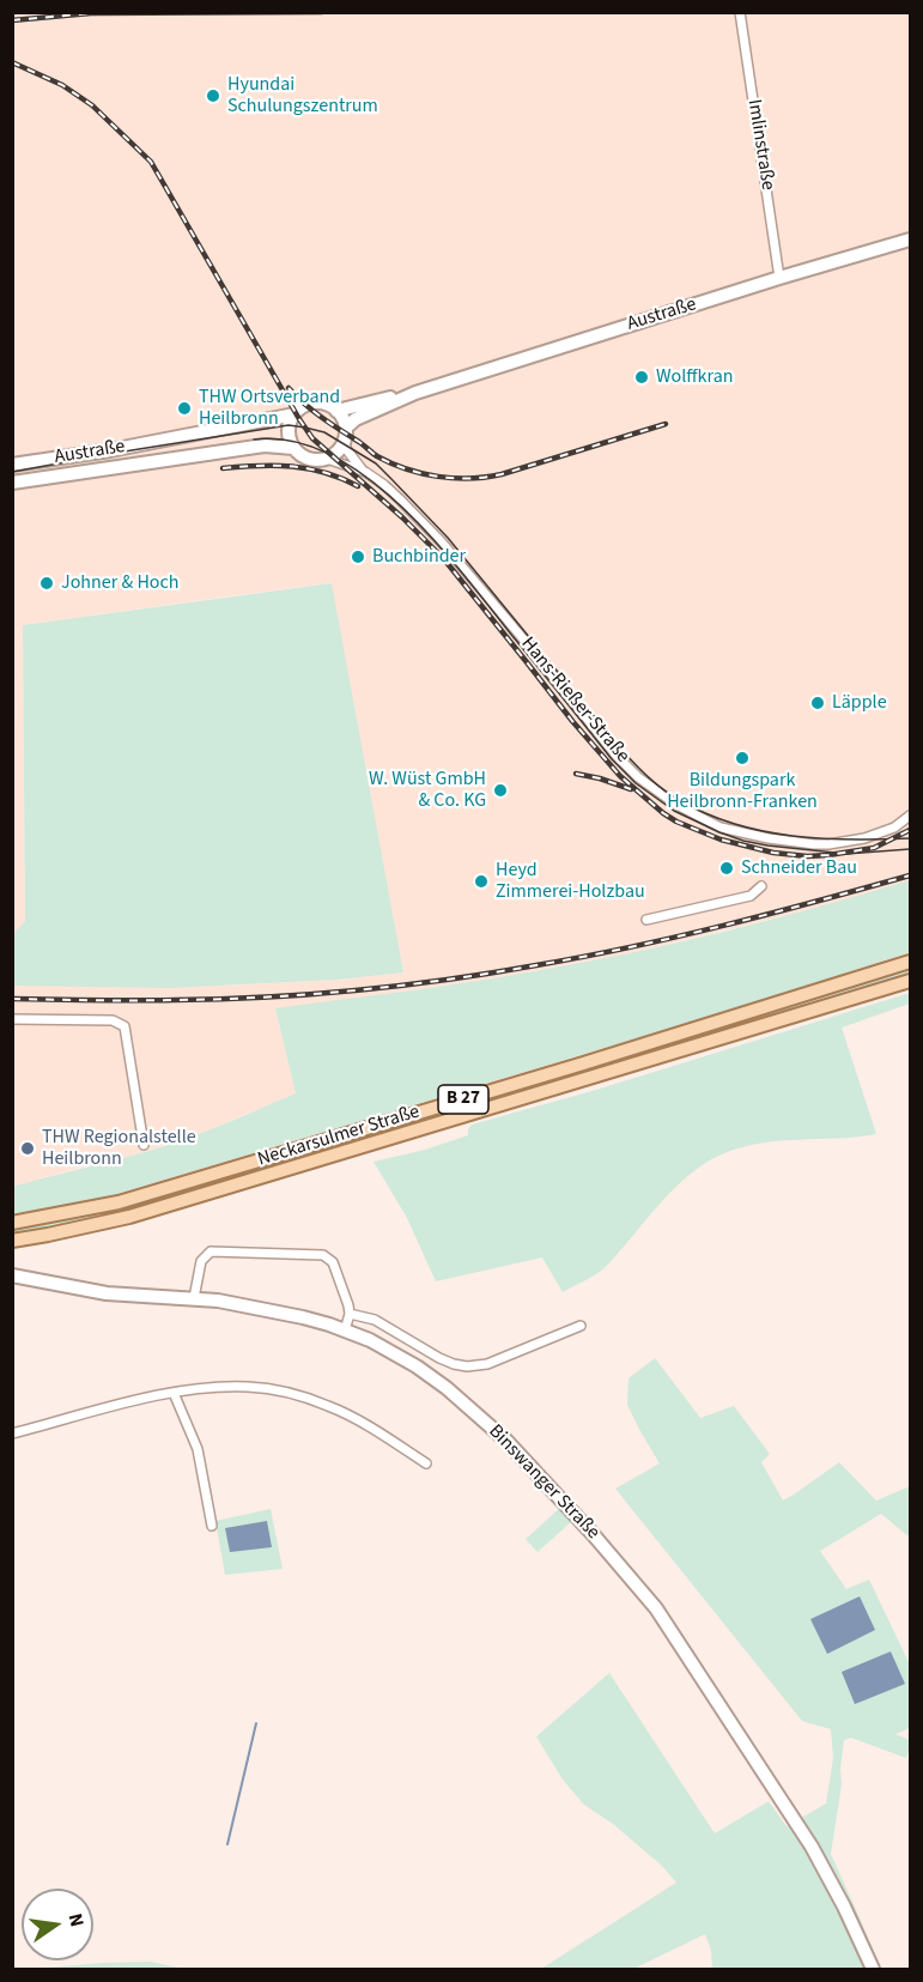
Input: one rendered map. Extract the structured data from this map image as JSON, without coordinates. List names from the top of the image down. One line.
{"streets":{"main road":["Austraße","B 27","Neckarsulmer Straße","Binswanger Straße"],"street":["Imlinstraße","Hans-Rießer-Straße"]},"crossings":[["Imlinstraße","Austraße"],["Austraße","Hans-Rießer-Straße"]],"places":["Hyundai Schulungszentrum","Wolffkran","THW Ortsverband Heilbronn","Buchbinder","Johner & Hoch","Läpple","Bildungspark Heilbronn-Franken","W. Wüst GmbH & Co. KG","Schneider Bau","Heyd Zimmerei-Holzbau","THW Regionalstelle Heilbronn"],"north":"right"}
